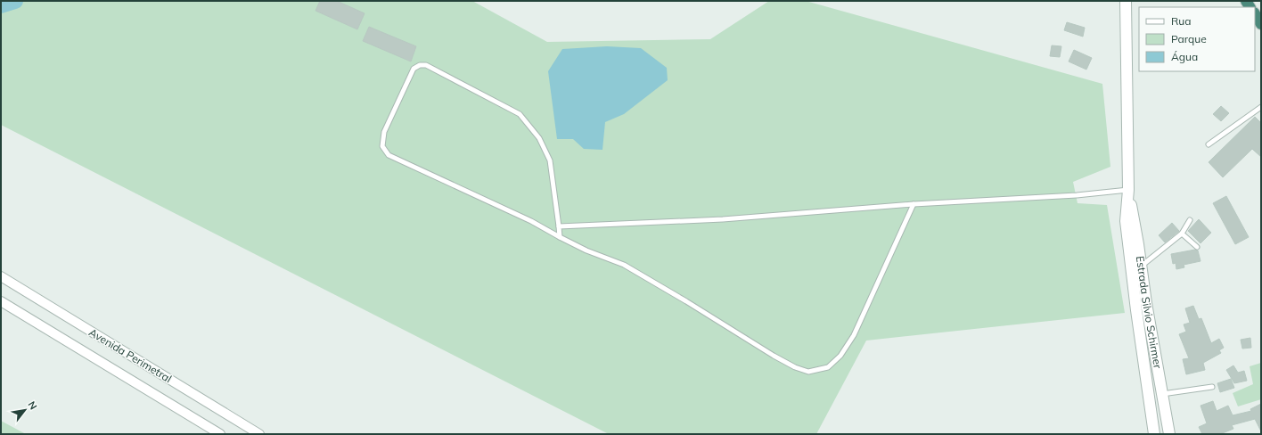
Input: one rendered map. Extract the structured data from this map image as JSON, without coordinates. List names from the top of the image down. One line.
{"streets":{"street":["Estrada Silvio Schirmer","Avenida Perimetral"]},"legend":["Rua","Parque","Água"],"north":"top right"}
